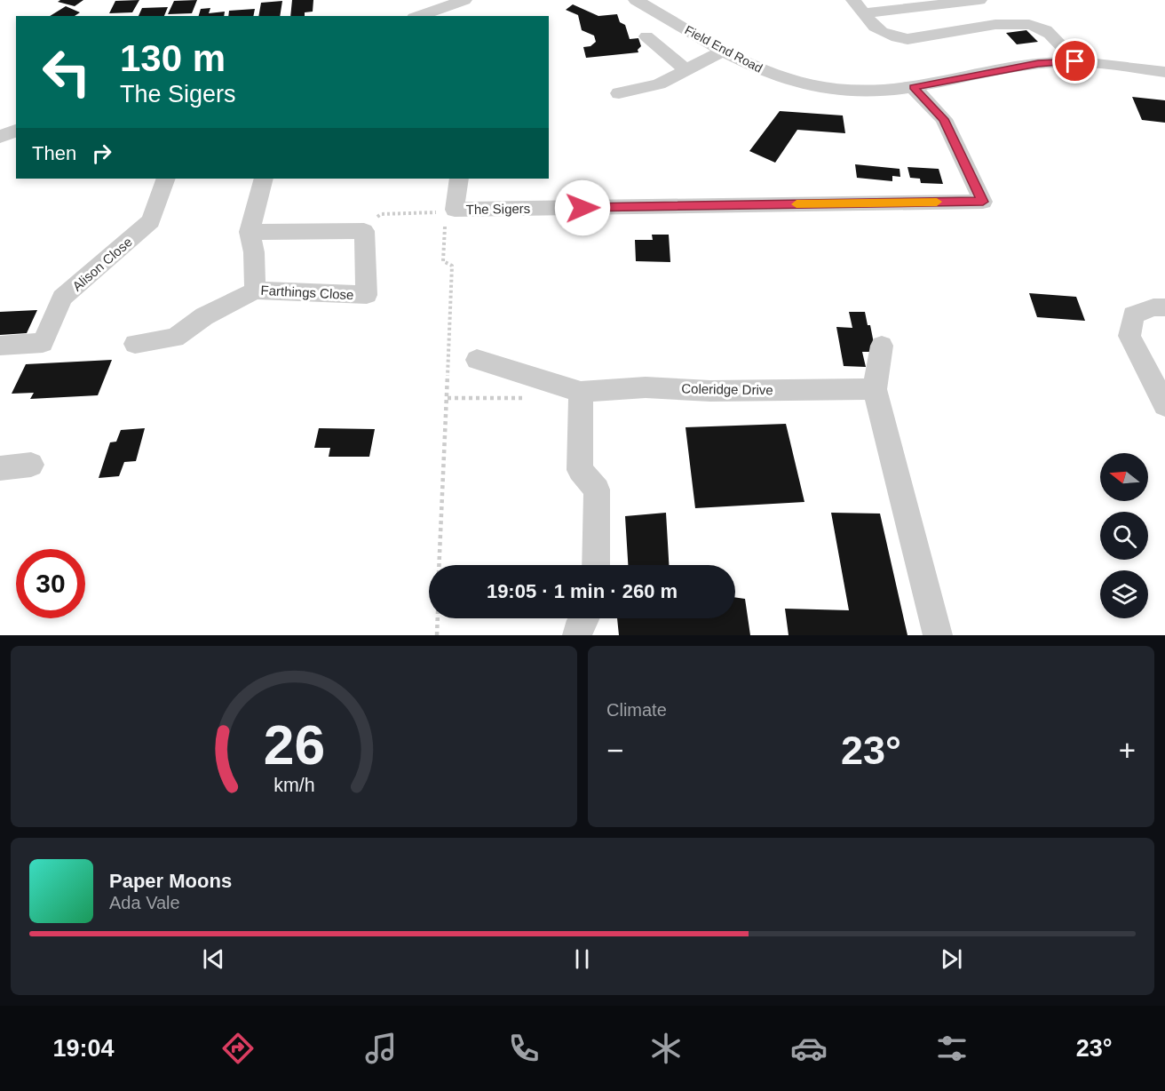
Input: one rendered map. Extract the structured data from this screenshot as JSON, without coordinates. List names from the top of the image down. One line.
{"streets":{"street":["Field End Road","The Sigers","Alison Close","Farthings Close","Coleridge Drive"]},"crossings":[["Field End Road","The Sigers"]],"north":"left","page":{"turn":["130 m","The Sigers"],"then":"Then","limit":"30","trip":"19:05 · 1 min · 260 m","tile":"Climate","heat":["−","23°","+"],"song":["Paper Moons","Ada Vale"],"tabs":["19:04","23°"],"gauge":["26","km/h"]}}
